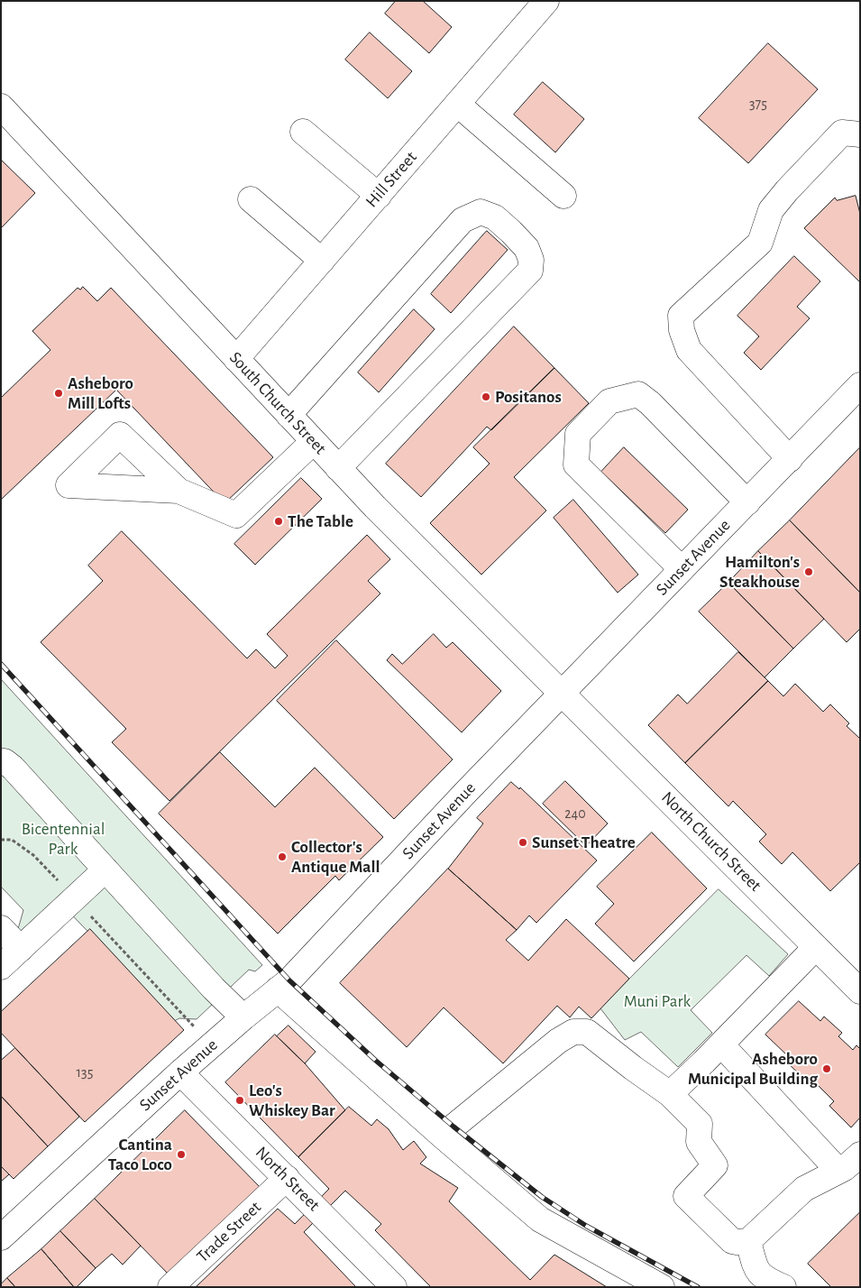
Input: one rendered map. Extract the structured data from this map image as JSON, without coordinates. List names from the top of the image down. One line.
{"streets":{"street":["Hill Street","South Church Street","Sunset Avenue","North Church Street","North Street","Trade Street"]},"crossings":[["Hill Street","South Church Street"],["South Church Street","Sunset Avenue"],["South Church Street","North Church Street"],["Sunset Avenue","North Church Street"],["Sunset Avenue","North Street"],["North Street","Trade Street"]],"parks":["Bicentennial Park","Muni Park"],"places":["Asheboro Mill Lofts","Positanos","The Table","Hamilton's Steakhouse","Sunset Theatre","Collector's Antique Mall","Asheboro Municipal Building","Leo's Whiskey Bar","Cantina Taco Loco"],"house_numbers":["375","240","135"]}
